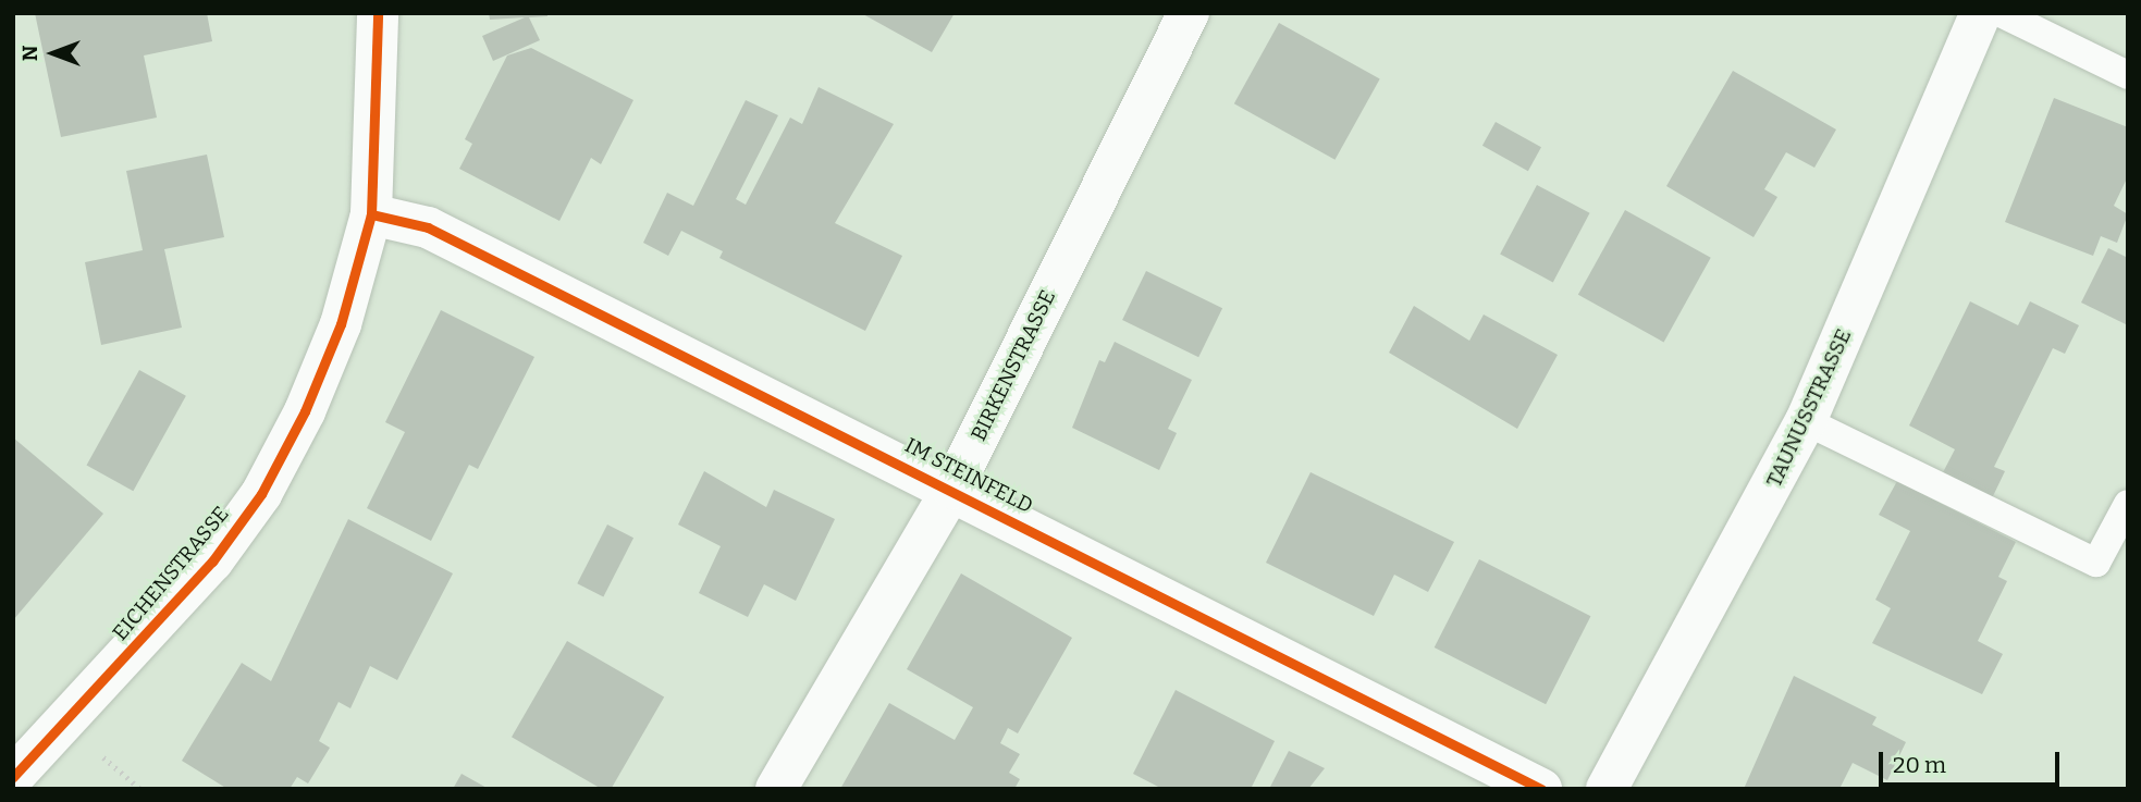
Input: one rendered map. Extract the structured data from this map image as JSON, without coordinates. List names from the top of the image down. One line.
{"streets":{"street":["BIRKENSTRASSE","TAUNUSSTRASSE","IM STEINFELD","EICHENSTRASSE"]},"crossings":[["BIRKENSTRASSE","IM STEINFELD"],["IM STEINFELD","EICHENSTRASSE"]],"scale_bar":"20 m","north":"left"}
